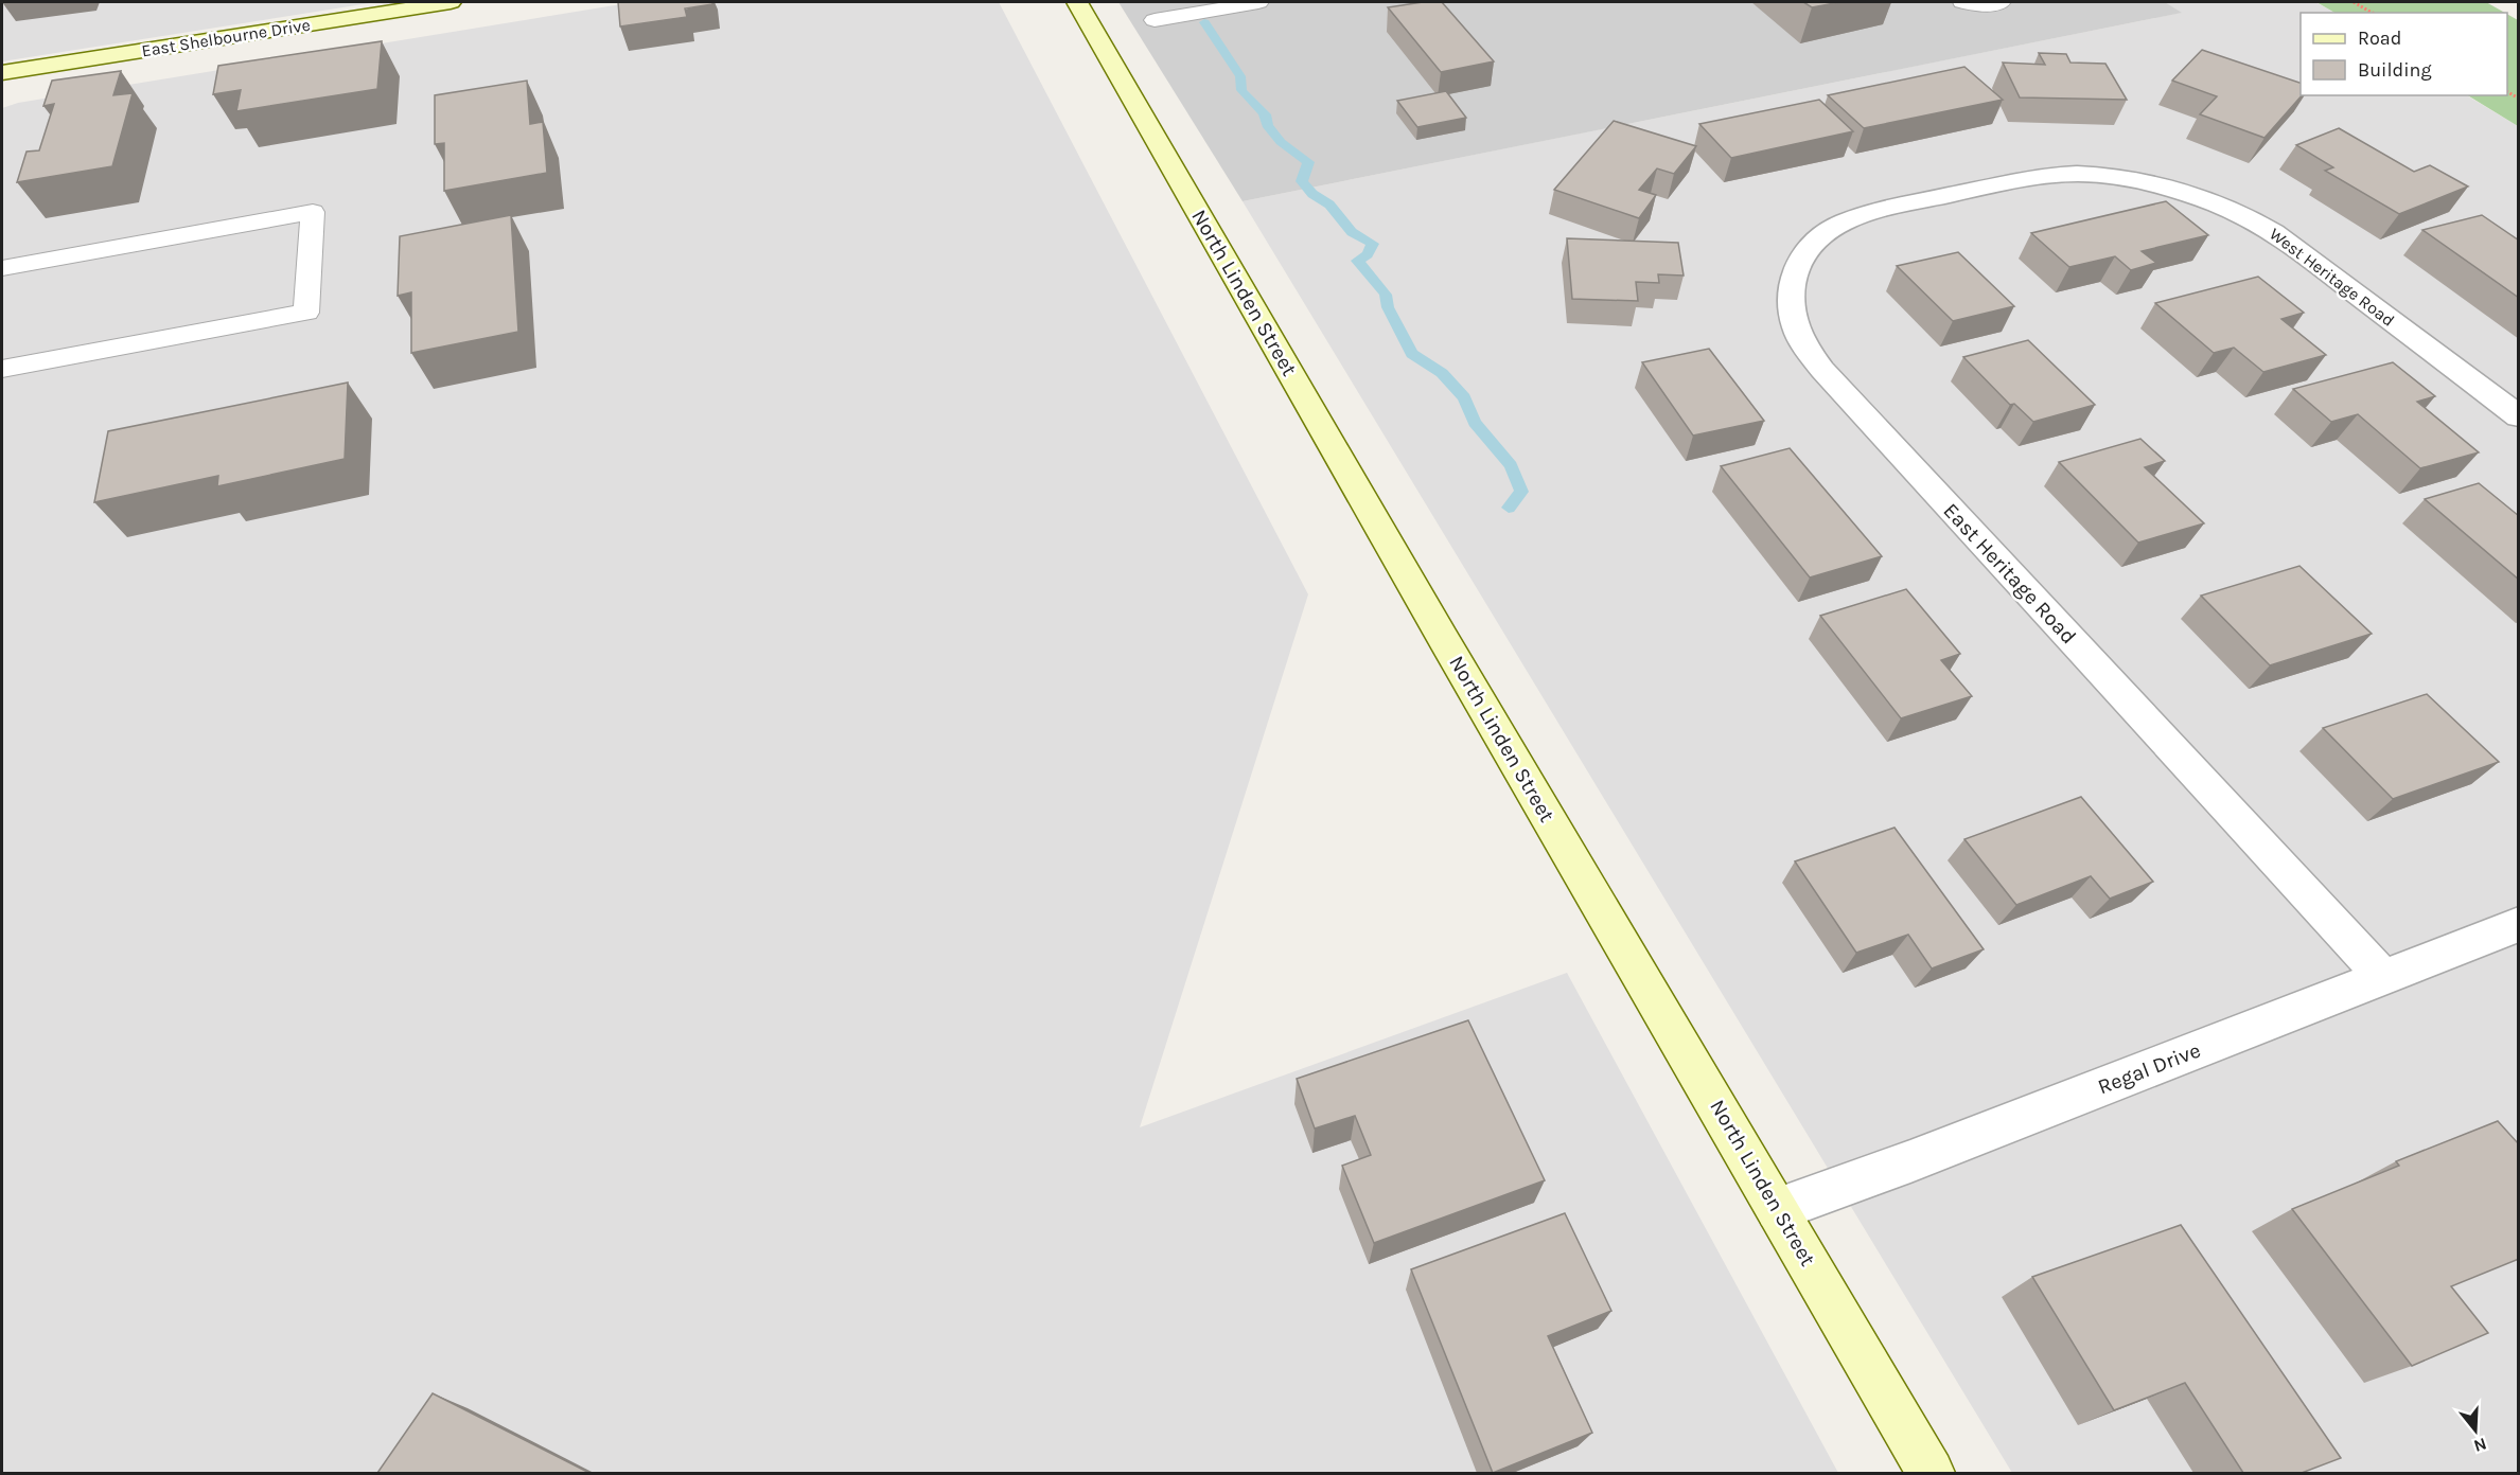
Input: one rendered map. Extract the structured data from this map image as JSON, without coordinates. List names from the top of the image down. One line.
{"streets":{"main road":["East Shelbourne Drive","North Linden Street"],"street":["West Heritage Road","East Heritage Road","Regal Drive"]},"crossings":[["West Heritage Road","East Heritage Road"],["North Linden Street","Regal Drive"],["East Heritage Road","Regal Drive"]],"legend":["Road","Building"],"north":"bottom"}
